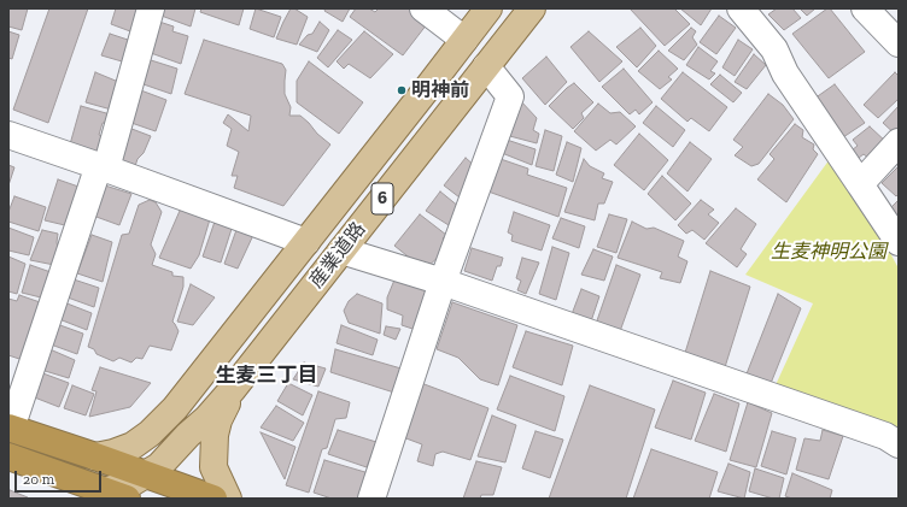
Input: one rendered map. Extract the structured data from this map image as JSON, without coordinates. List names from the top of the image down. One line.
{"streets":{"main road":["6","産業道路"]},"districts":["生麦三丁目"],"parks":["生麦神明公園"],"places":["明神前"],"scale_bar":"20 m"}
